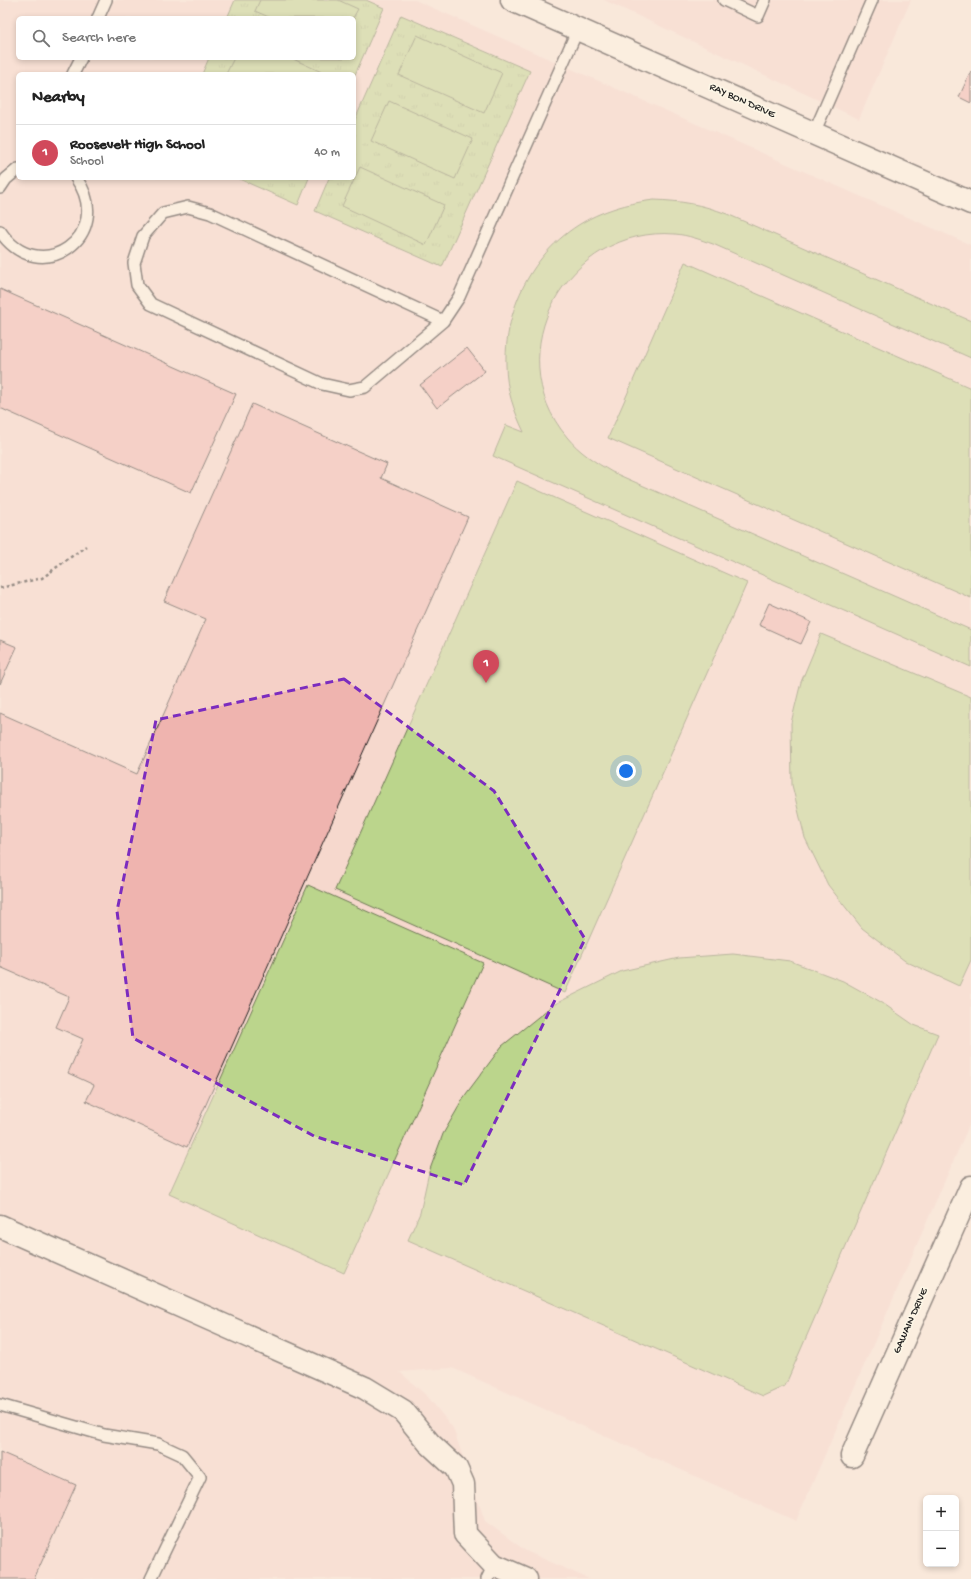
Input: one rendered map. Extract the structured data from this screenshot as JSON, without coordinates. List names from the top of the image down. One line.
{"streets":{"street":["RAY BON DRIVE","GAWAIN DRIVE"]},"page":{"search":"Search here","heading":"Nearby","list":[{"mark":"1","name":"Roosevelt High School","note":"School","value":"40 m"}],"pins":"1","map_buttons":["+","−"]}}
